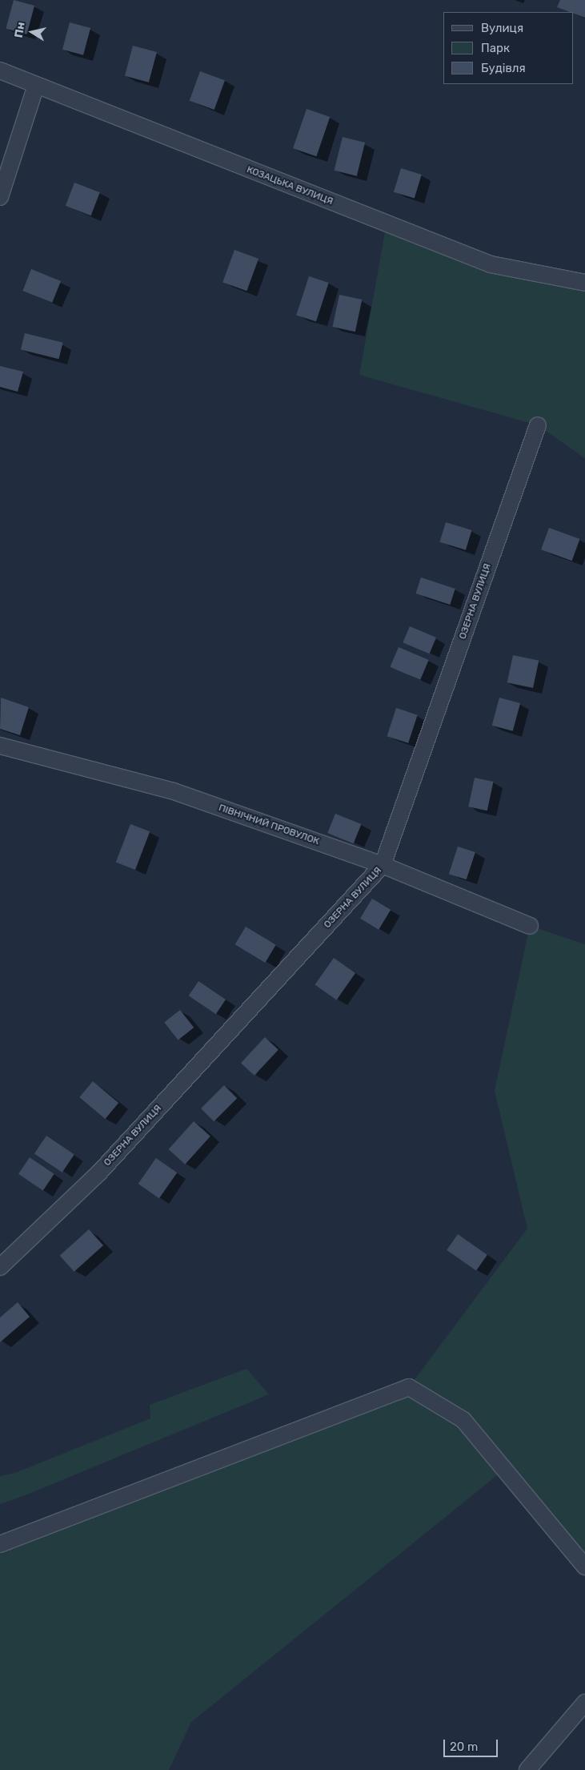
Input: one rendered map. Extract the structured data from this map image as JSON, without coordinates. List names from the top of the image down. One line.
{"streets":{"street":["КОЗАЦЬКА ВУЛИЦЯ","ОЗЕРНА ВУЛИЦЯ","ПІВНІЧНИЙ ПРОВУЛОК"]},"crossings":[["ОЗЕРНА ВУЛИЦЯ","ПІВНІЧНИЙ ПРОВУЛОК"]],"legend":["Вулиця","Парк","Будівля"],"scale_bar":"20 m","north":"left"}
